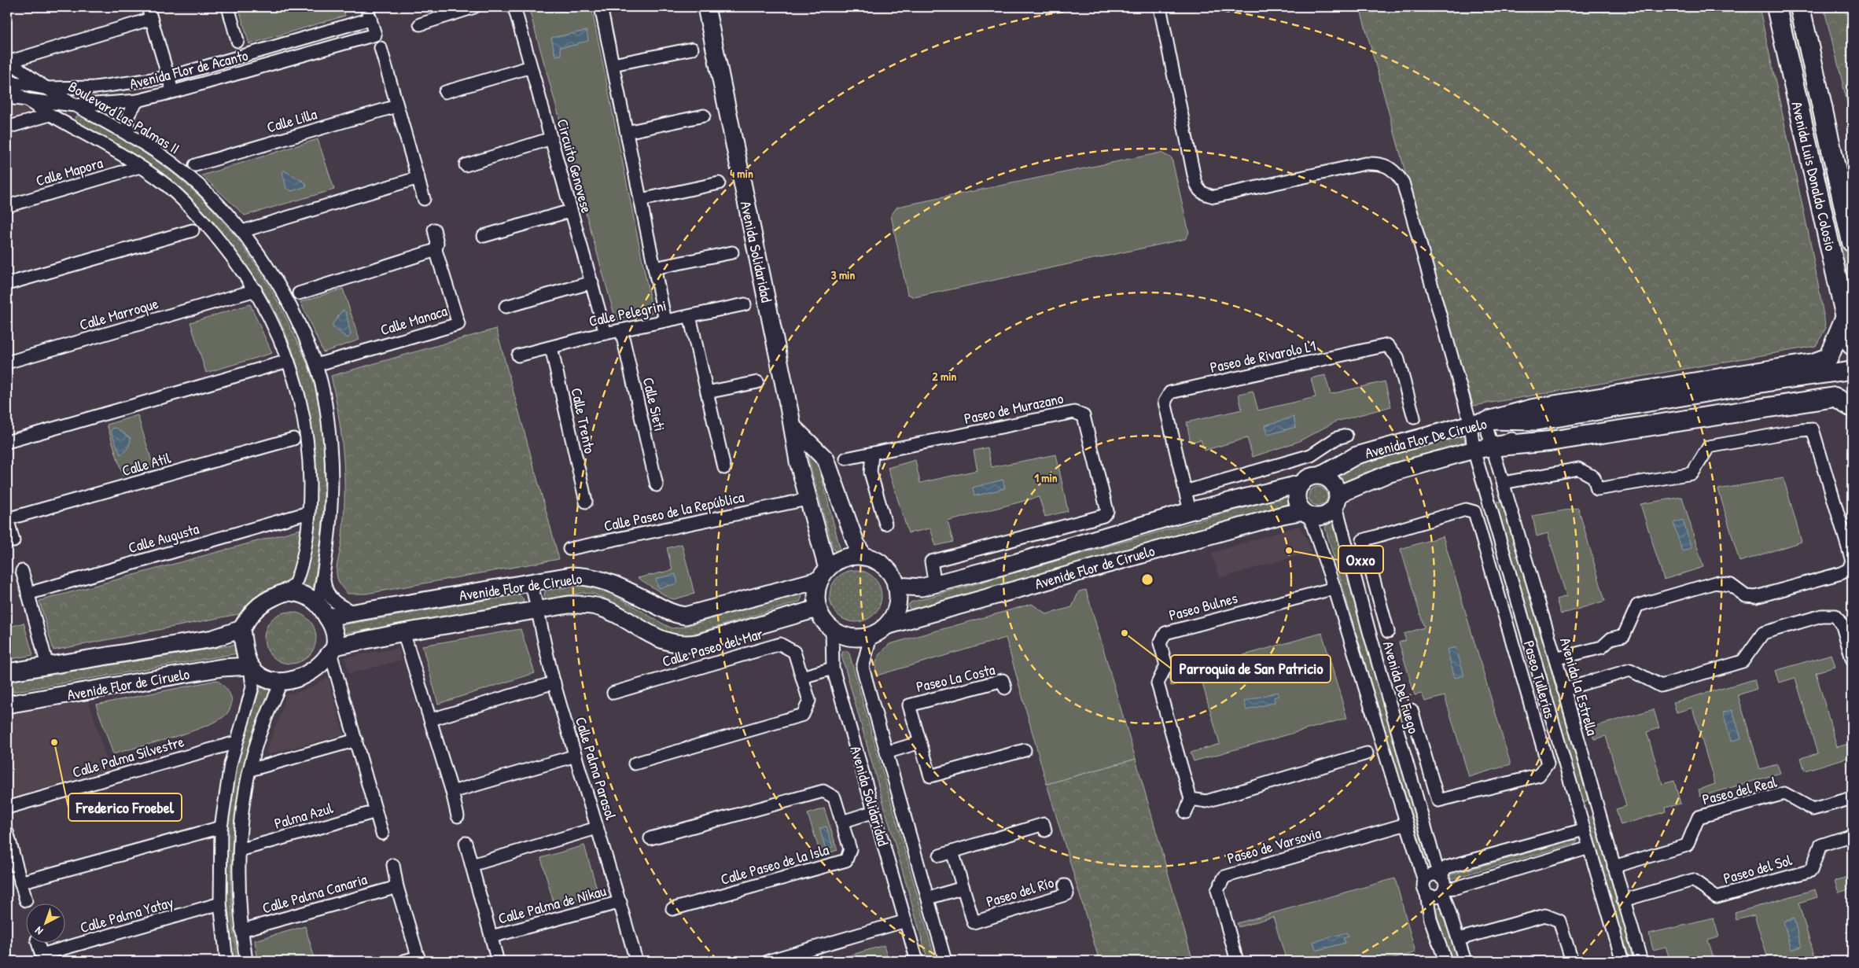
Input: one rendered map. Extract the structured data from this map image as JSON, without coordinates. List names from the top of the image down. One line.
{"streets":{"main road":["Avenida Luis Donaldo Colosio","Avenida Solidaridad","Avenida Flor De Ciruelo","Avenide Flor de Ciruelo"],"street":["Avenida Flor de Acanto","Boulevard Las Palmas II","Calle Lilla","Circuito Genovese","Calle Mapora","Calle Pelegrini","Calle Marroque","Calle Manaca","Paseo de Rivarolo L1","Calle Sieti","Paseo de Murazano","Calle Trento","Calle Atil","Calle Paseo de la República","Calle Augusta","Paseo Bulnes","Calle Paseo del Mar","Paseo La Costa","Paseo Tullerías","Avenida La Estrella","Avenida Del Fuego","Calle Palma Silvestre","Calle Palma Parasol","Paseo del Real","Palma Azul","Paseo de Varsovia","Calle Paseo de la Isla","Paseo del Sol","Paseo del Río","Calle Palma Canaria","Calle Palma de Nikau","Calle Palma Yatay"]},"crossings":[["Avenida Flor de Acanto","Boulevard Las Palmas II"],["Boulevard Las Palmas II","Calle Manaca"],["Boulevard Las Palmas II","Avenide Flor de Ciruelo"],["Circuito Genovese","Calle Pelegrini"],["Avenida Solidaridad","Calle Paseo de la República"],["Avenida Solidaridad","Avenide Flor de Ciruelo"],["Avenida Solidaridad","Paseo del Río"],["Calle Pelegrini","Calle Sieti"],["Calle Pelegrini","Calle Trento"],["Paseo de Rivarolo L1","Avenide Flor de Ciruelo"],["Paseo de Murazano","Avenide Flor de Ciruelo"],["Avenida Flor De Ciruelo","Avenide Flor de Ciruelo"],["Avenida Flor De Ciruelo","Avenida La Estrella"],["Avenida Flor De Ciruelo","Avenida Del Fuego"],["Avenide Flor de Ciruelo","Avenida Del Fuego"],["Avenide Flor de Ciruelo","Calle Palma Parasol"],["Paseo Tullerías","Avenida Del Fuego"],["Avenida La Estrella","Paseo del Real"],["Avenida La Estrella","Paseo del Sol"],["Calle Palma Parasol","Calle Palma de Nikau"]],"places":["Oxxo","Parroquia de San Patricio","Frederico Froebel"],"north":"bottom left","rings":["4 min","3 min","2 min","1 min"]}
